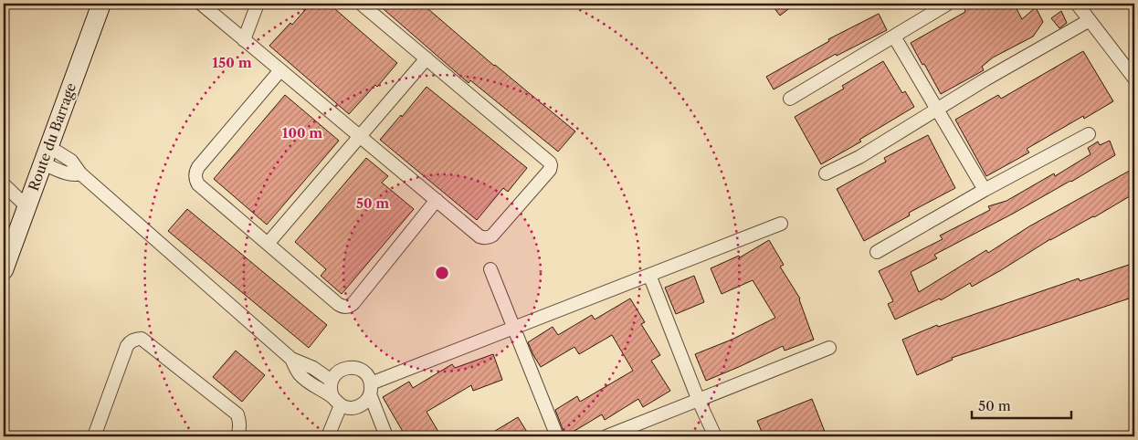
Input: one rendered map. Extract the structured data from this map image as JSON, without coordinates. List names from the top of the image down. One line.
{"streets":{"main road":["Route du Barrage"]},"scale_bar":"50 m","rings":["150 m","100 m","50 m"]}
